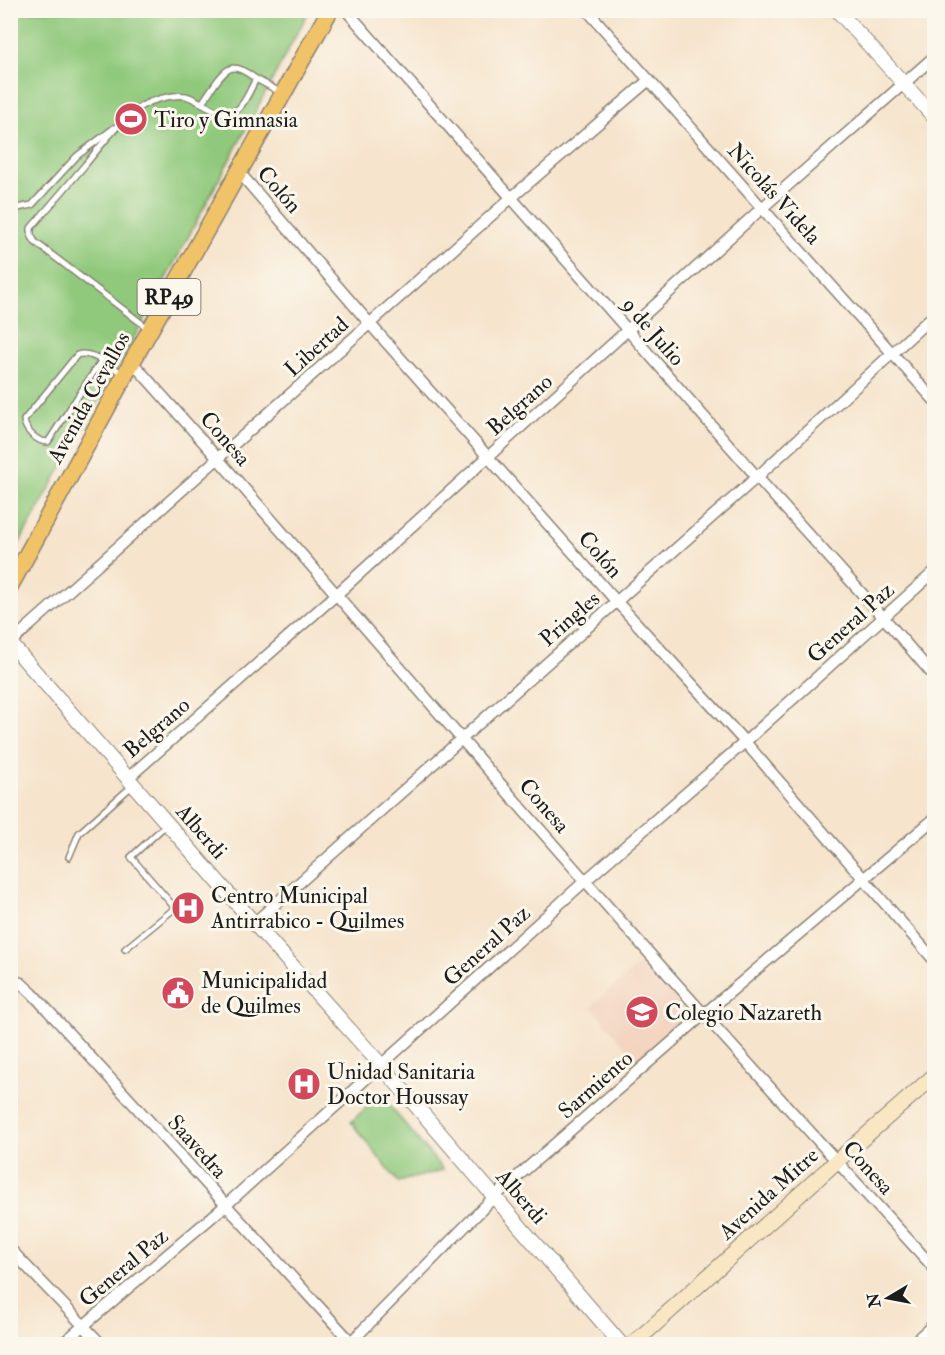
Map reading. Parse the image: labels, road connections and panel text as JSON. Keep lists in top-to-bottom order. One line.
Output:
{"streets":{"main road":["RP49","Avenida Cevallos","Avenida Mitre"],"street":["Colón","Nicolás Videla","9 de Julio","Libertad","Belgrano","Conesa","Pringles","General Paz","Alberdi","Sarmiento","Saavedra"]},"crossings":[["Colón","Libertad"],["Colón","Avenida Cevallos"],["Colón","Belgrano"],["Colón","Pringles"],["Colón","General Paz"],["Colón","Sarmiento"],["Nicolás Videla","Libertad"],["Nicolás Videla","Belgrano"],["Nicolás Videla","Pringles"],["9 de Julio","Libertad"],["9 de Julio","Belgrano"],["9 de Julio","Pringles"],["9 de Julio","General Paz"],["Libertad","Conesa"],["Libertad","Alberdi"],["Avenida Cevallos","Conesa"],["Belgrano","Conesa"],["Belgrano","Alberdi"],["Conesa","Pringles"],["Conesa","General Paz"],["Conesa","Sarmiento"],["Conesa","Avenida Mitre"],["Pringles","Alberdi"],["General Paz","Alberdi"],["General Paz","Saavedra"],["Alberdi","Sarmiento"],["Sarmiento","Saavedra"]],"places":{"sports":["Tiro y Gimnasia"],"hospital":["Centro Municipal Antirrabico - Quilmes","Unidad Sanitaria Doctor Houssay"],"public building":["Municipalidad de Quilmes"],"school or university":["Colegio Nazareth"]},"north":"left"}
